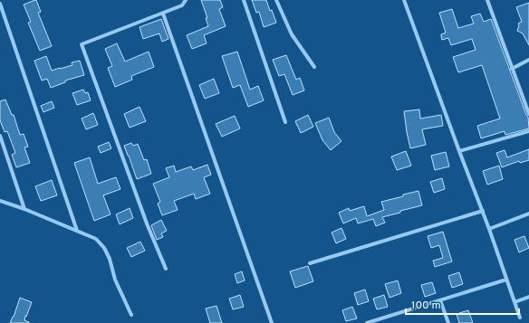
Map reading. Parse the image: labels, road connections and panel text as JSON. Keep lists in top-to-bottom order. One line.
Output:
{"scale_bar":"100 m"}
